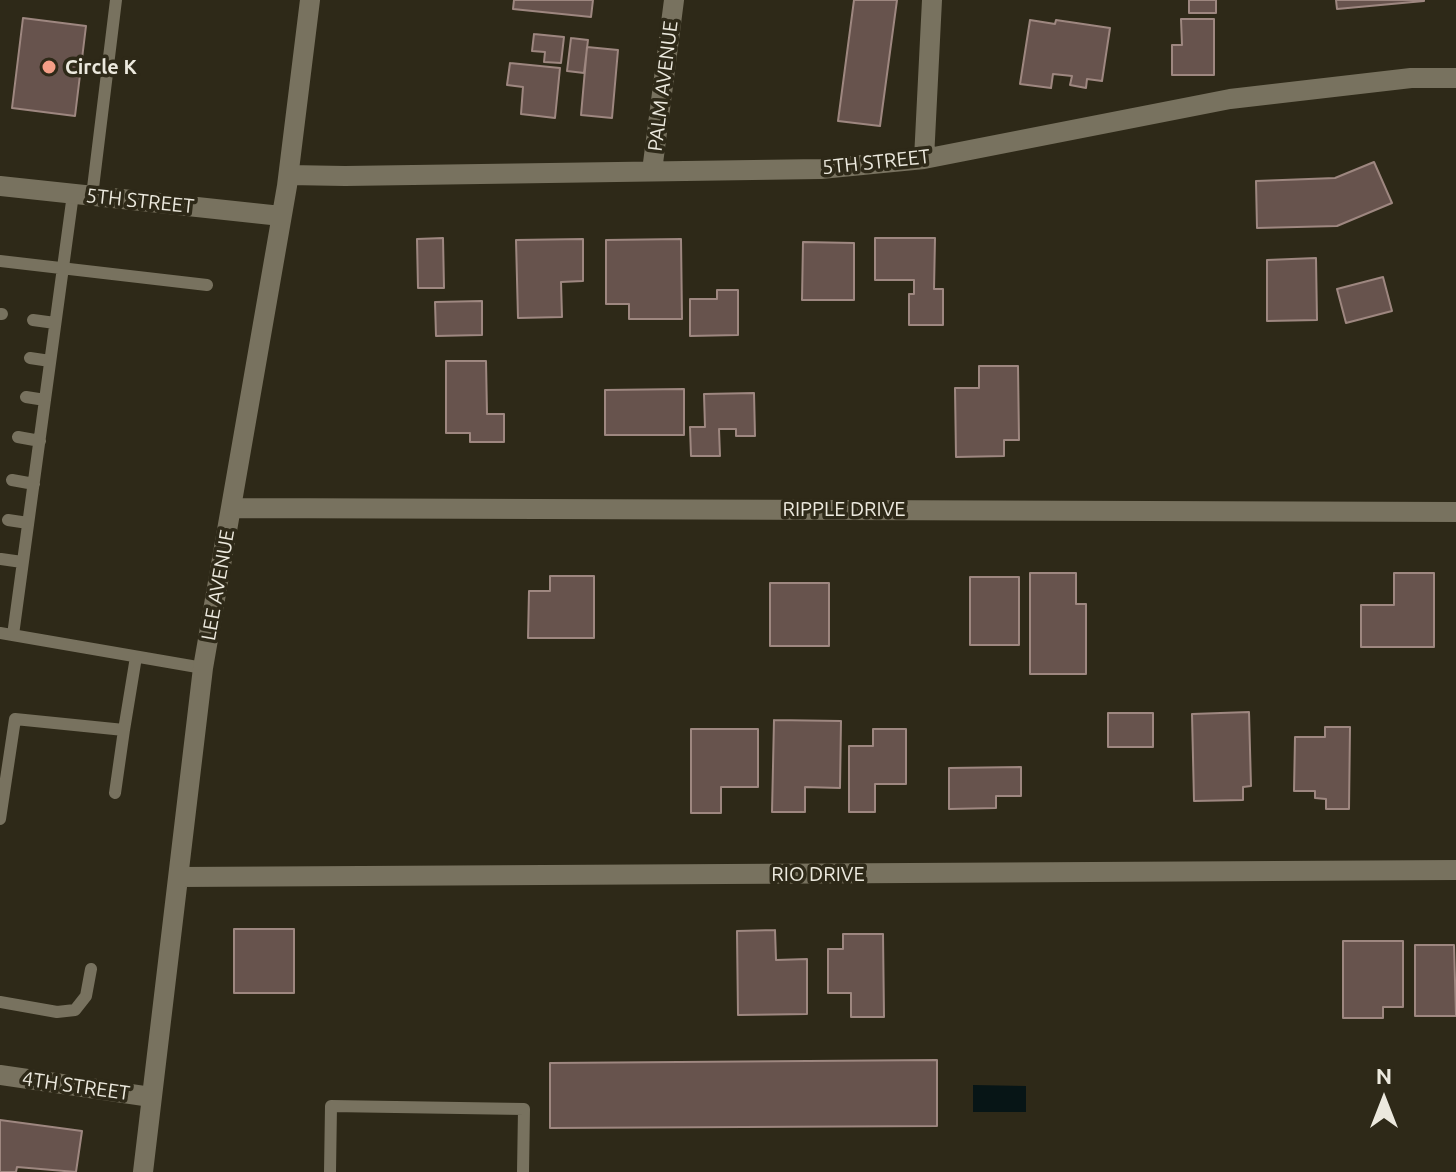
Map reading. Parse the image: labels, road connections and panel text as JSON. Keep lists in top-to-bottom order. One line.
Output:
{"streets":{"street":["PALM AVENUE","5TH STREET","RIPPLE DRIVE","LEE AVENUE","RIO DRIVE","4TH STREET"]},"crossings":[["PALM AVENUE","5TH STREET"],["5TH STREET","LEE AVENUE"],["RIPPLE DRIVE","LEE AVENUE"],["LEE AVENUE","RIO DRIVE"],["LEE AVENUE","4TH STREET"]],"places":["Circle K"],"north":"top"}
